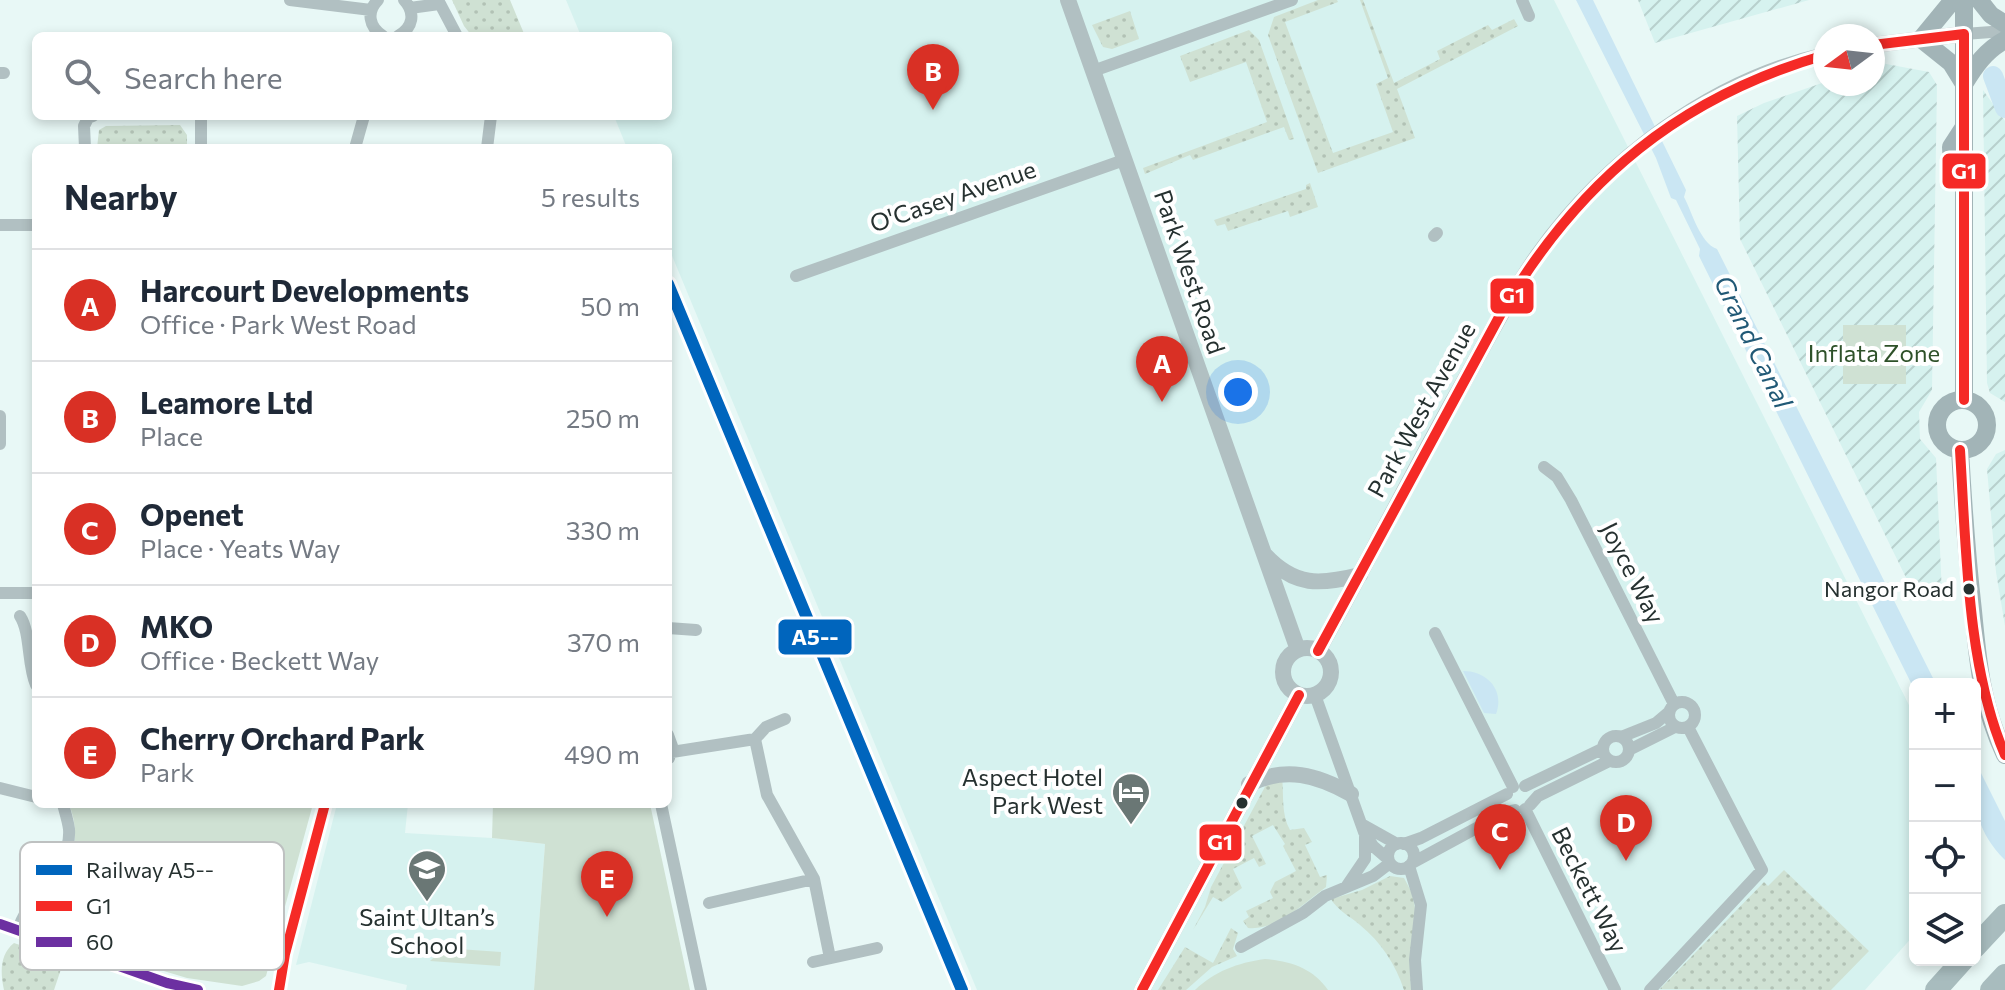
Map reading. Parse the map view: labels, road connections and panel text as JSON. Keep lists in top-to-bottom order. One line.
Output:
{"streets":{"street":["O'Casey Avenue","Park West Road","Park West Avenue","Joyce Way","Beckett Way"]},"crossings":[["O'Casey Avenue","Park West Road"],["Park West Road","Park West Avenue"]],"water":["Grand Canal"],"parks":["Inflata Zone"],"places":{"other":["Nangor Road"],"hotel":["Aspect Hotel Park West"],"school or university":["Saint Ultan’s School"]},"lines":["transit line G1","rail line A5--","transit line 60"],"legend":["Railway A5--","G1","60"],"north":"left","page":{"search":"Search here","pins":["B","A","D","C","E"],"heading":["Nearby","5 results"],"list":[{"mark":"A","name":"Harcourt Developments","note":"Office · Park West Road","value":"50 m"},{"mark":"B","name":"Leamore Ltd","note":"Place","value":"250 m"},{"mark":"C","name":"Openet","note":"Place · Yeats Way","value":"330 m"},{"mark":"D","name":"MKO","note":"Office · Beckett Way","value":"370 m"},{"mark":"E","name":"Cherry Orchard Park","note":"Park","value":"490 m"}],"map_buttons":["+","−"]}}
